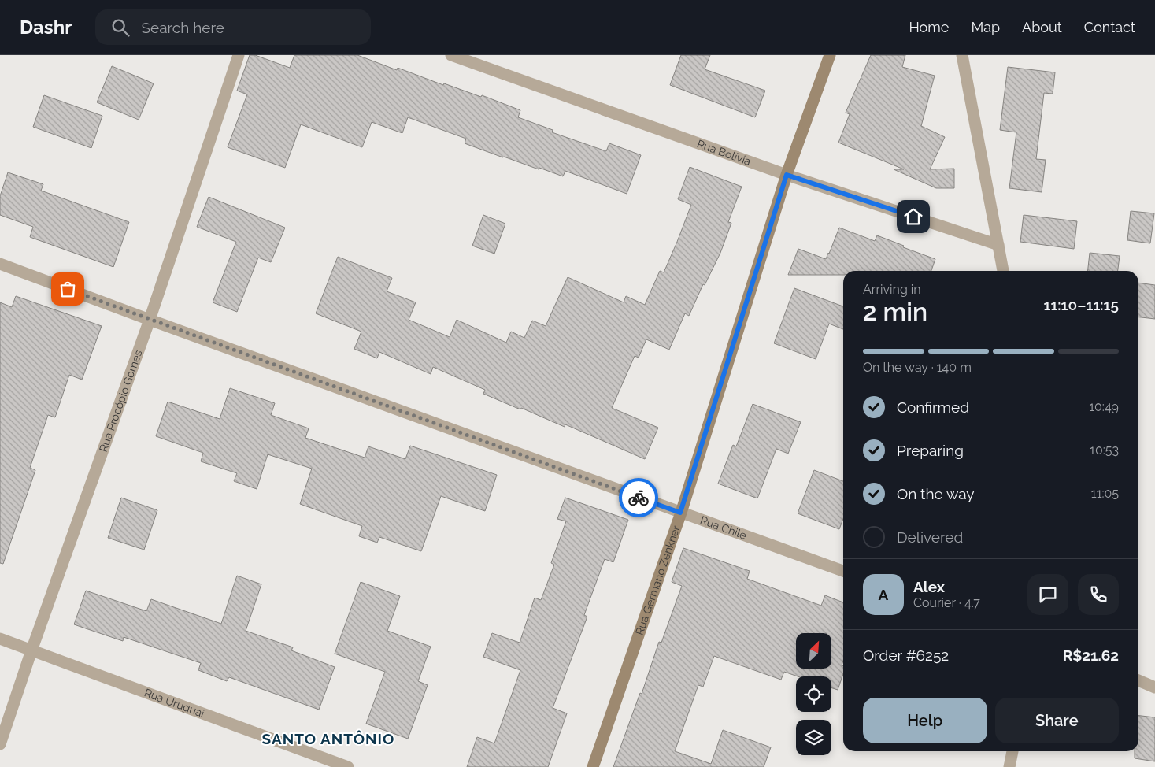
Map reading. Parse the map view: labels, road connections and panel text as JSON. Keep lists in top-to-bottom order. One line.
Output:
{"streets":{"street":["Rua Bolívia","Rua Procópio Gomes","Rua Chile","Rua Germano Zenkner","Rua Uruguai"]},"crossings":[["Rua Bolívia","Rua Germano Zenkner"],["Rua Procópio Gomes","Rua Chile"],["Rua Procópio Gomes","Rua Uruguai"],["Rua Chile","Rua Germano Zenkner"]],"districts":["SANTO ANTÔNIO"],"north":"top right","page":{"header":"Dashr","search":"Search here","nav":["Home","Map","About","Contact"],"heading":["2 min","Arriving in","11:10–11:15"],"panel":["Alex","Courier · 4.7","Order #6252","R$21.62"],"bar":"On the way · 140 m","list":[["Confirmed","10:49"],["Preparing","10:53"],["On the way","11:05"],"Delivered"],"round":"A","buttons":["Help","Share"]}}
